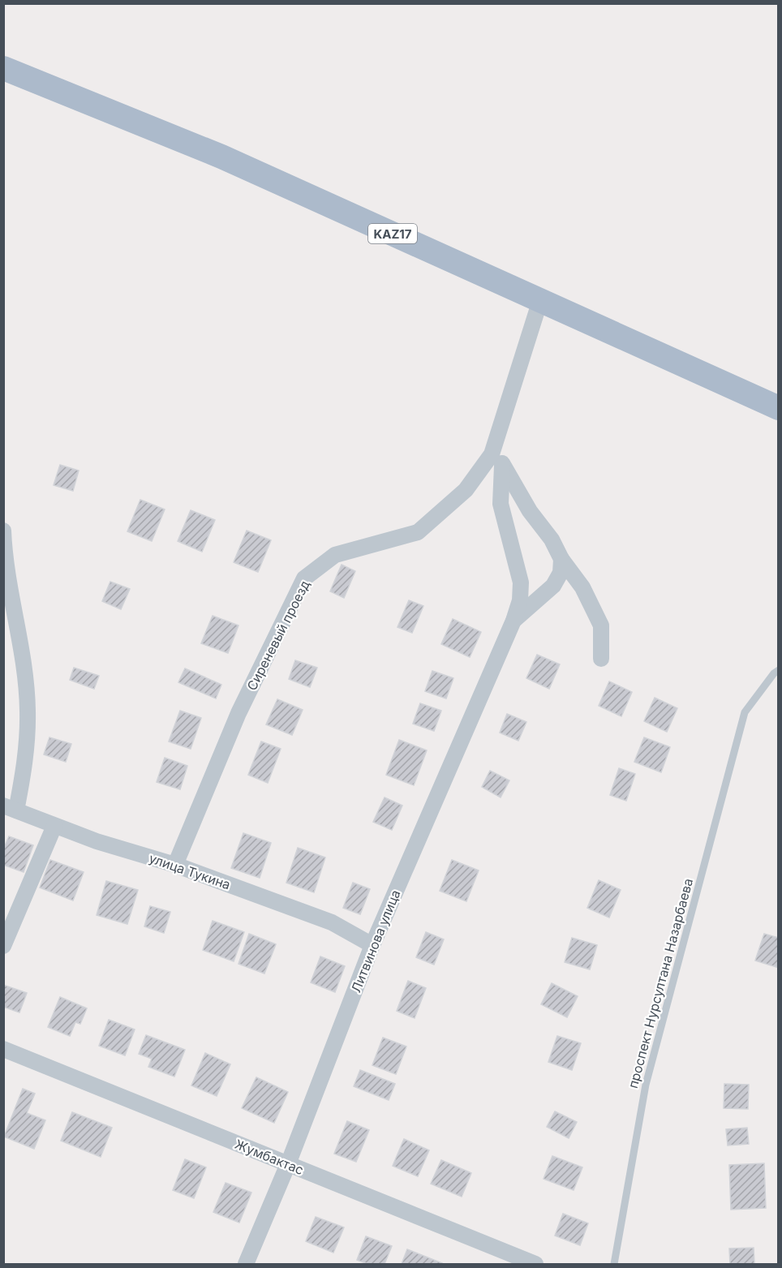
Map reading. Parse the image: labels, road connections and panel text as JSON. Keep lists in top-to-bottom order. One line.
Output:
{"streets":{"main road":["KAZ17"],"street":["Сиреневый проезд","улица Тукина","Литвинова улица","Жумбактас"],"lane":["проспект Нурсултана Назарбаева"]},"crossings":[["KAZ17","Сиреневый проезд"],["Сиреневый проезд","улица Тукина"],["Сиреневый проезд","Литвинова улица"],["улица Тукина","Литвинова улица"],["Литвинова улица","Жумбактас"]]}
